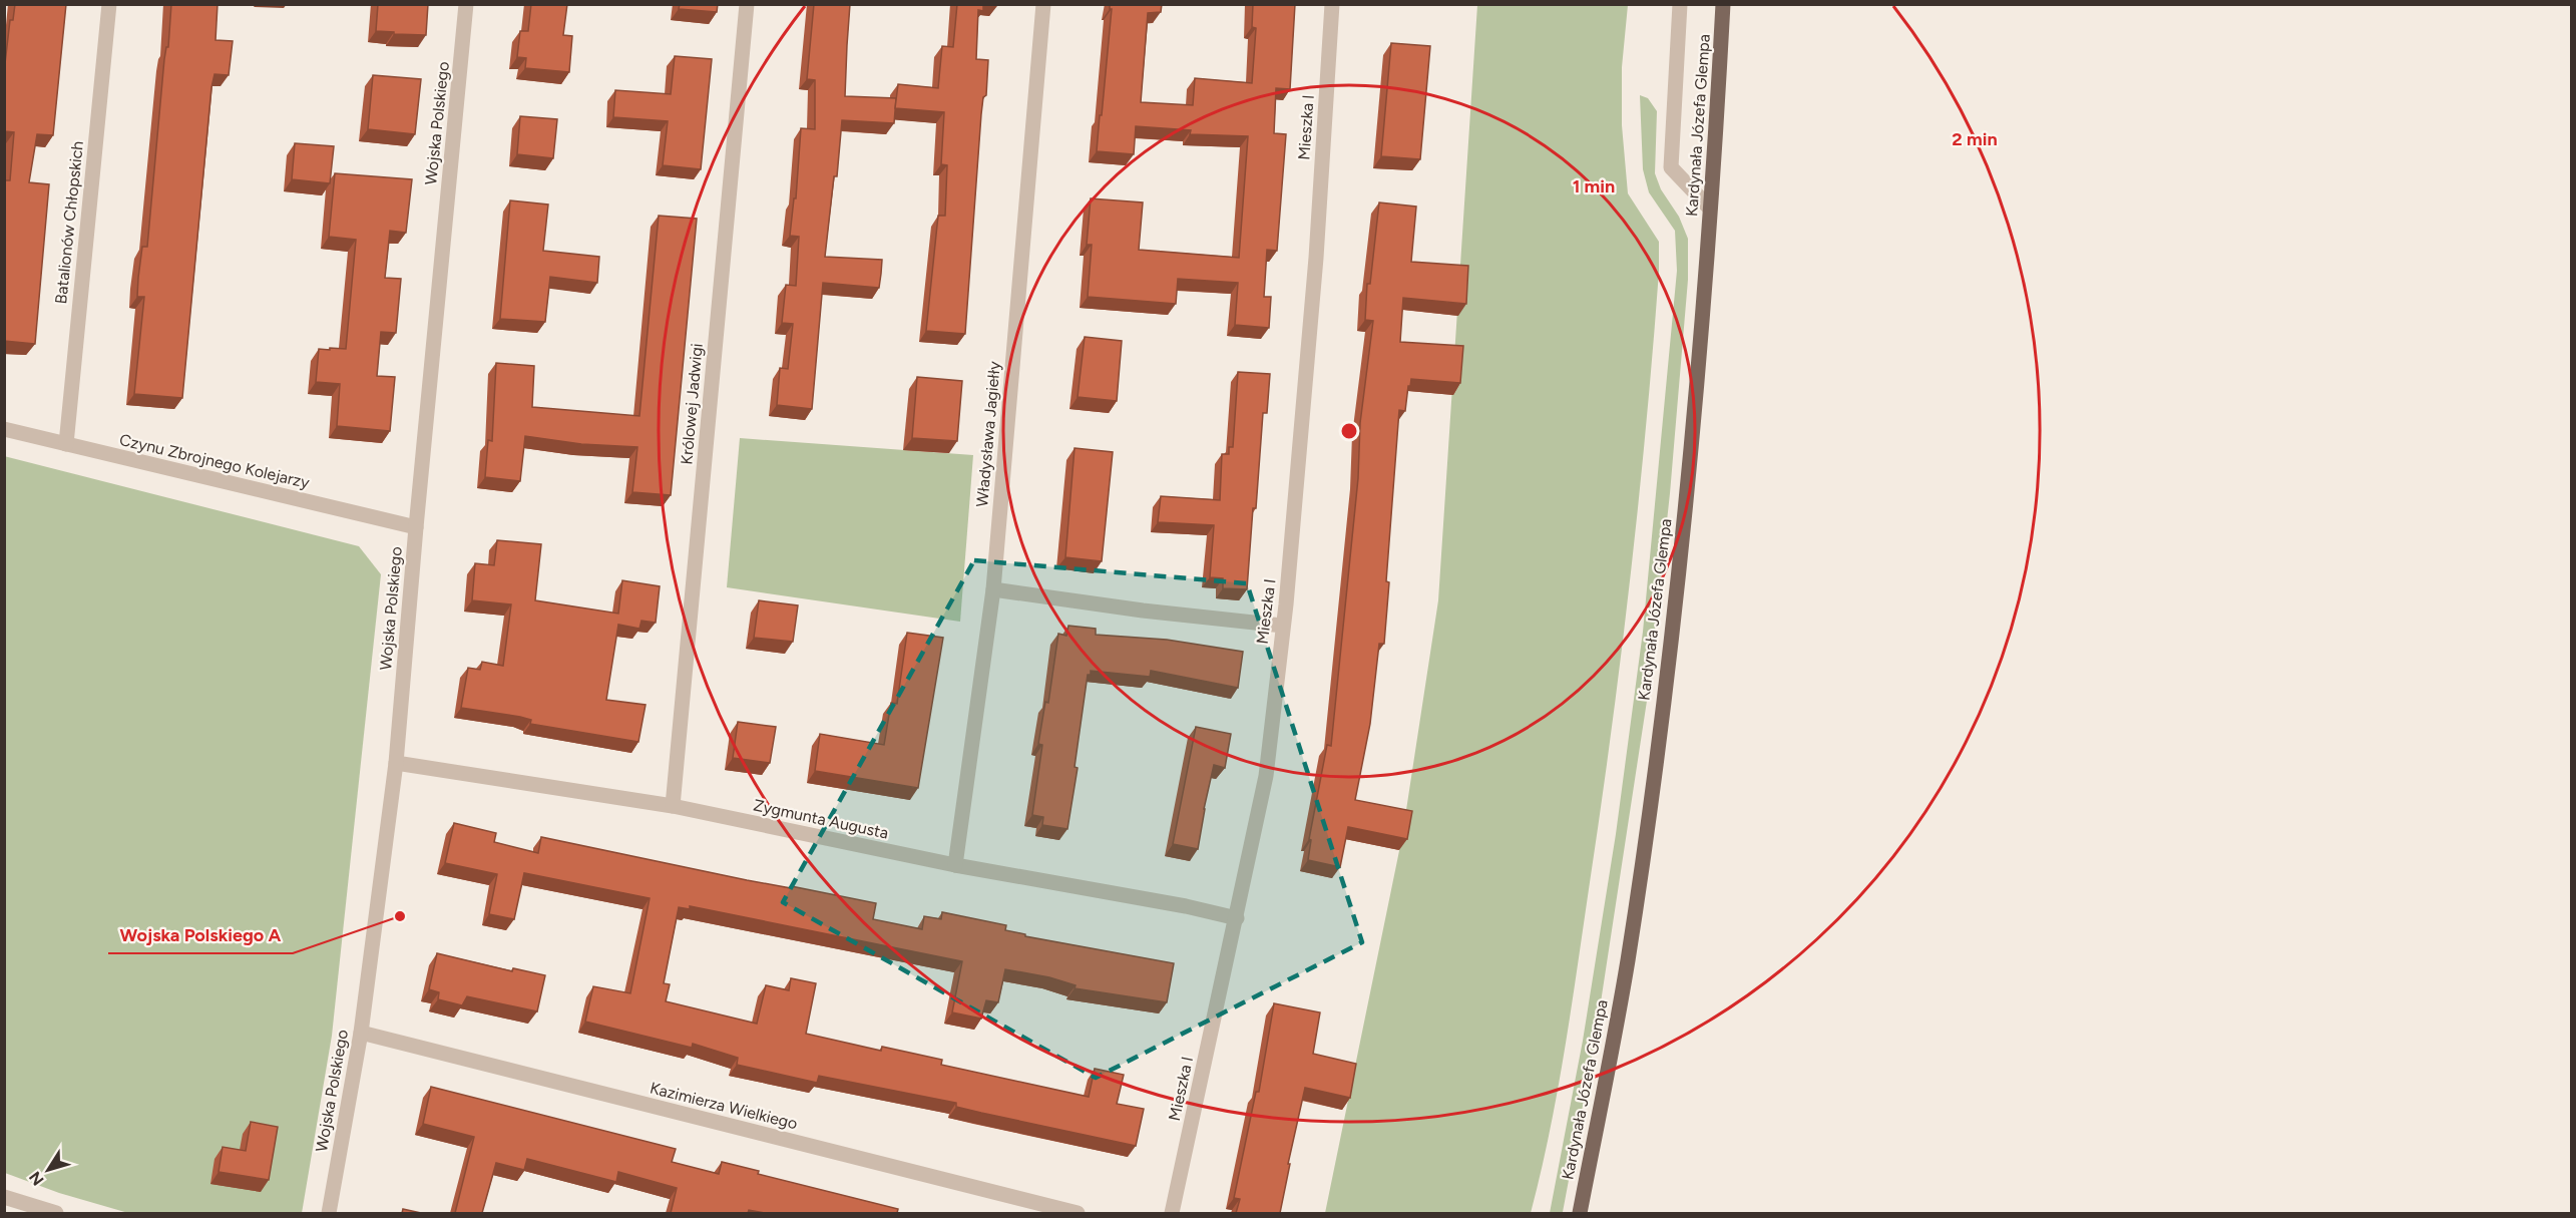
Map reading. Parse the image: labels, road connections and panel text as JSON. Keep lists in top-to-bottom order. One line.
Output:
{"streets":{"main road":["Kardynała Józefa Glempa"],"street":["Wojska Polskiego","Mieszka I","Batalionów Chłopskich","Królowej Jadwigi","Władysława Jagiełły","Czynu Zbrojnego Kolejarzy","Zygmunta Augusta","Kazimierza Wielkiego"]},"crossings":[["Wojska Polskiego","Czynu Zbrojnego Kolejarzy"],["Wojska Polskiego","Zygmunta Augusta"],["Wojska Polskiego","Kazimierza Wielkiego"],["Mieszka I","Zygmunta Augusta"],["Batalionów Chłopskich","Czynu Zbrojnego Kolejarzy"],["Królowej Jadwigi","Zygmunta Augusta"],["Władysława Jagiełły","Zygmunta Augusta"]],"places":["Wojska Polskiego A"],"north":"bottom left","rings":["2 min","1 min"]}
